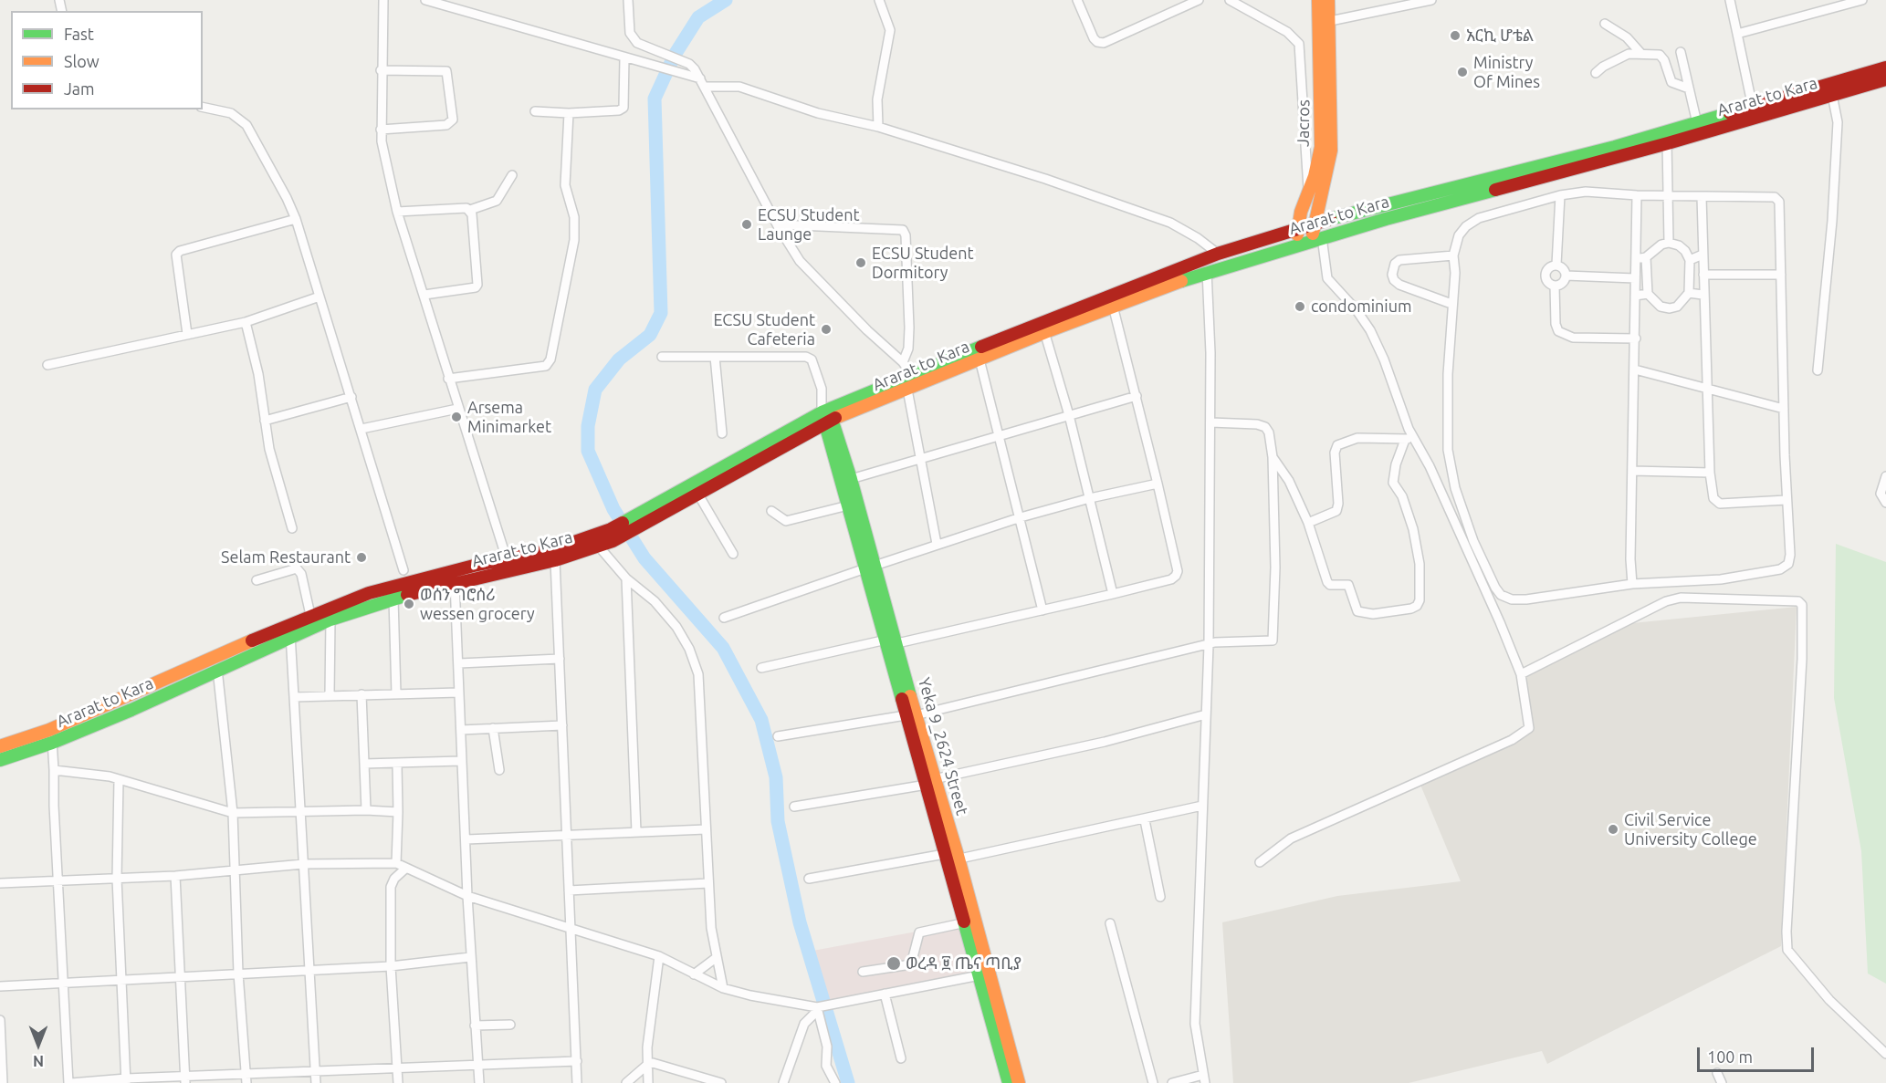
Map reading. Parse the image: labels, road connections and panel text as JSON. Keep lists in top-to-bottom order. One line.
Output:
{"streets":{"main road":["Ararat to Kara","Jacros","Yeka 9_2624 Street"]},"crossings":[["Ararat to Kara","Jacros"],["Ararat to Kara","Yeka 9_2624 Street"]],"places":["አርኪ ሆቴል","Ministry Of Mines","ECSU Student Launge","ECSU Student Dormitory","condominium","ECSU Student Cafeteria","Arsema Minimarket","Selam Restaurant","ወሰን ግሮሰሪ wessen grocery","Civil Service University College","ወረዳ ፱ ጤና ጣቢያ"],"legend":["Fast","Slow","Jam"],"scale_bar":"100 m","north":"bottom"}
